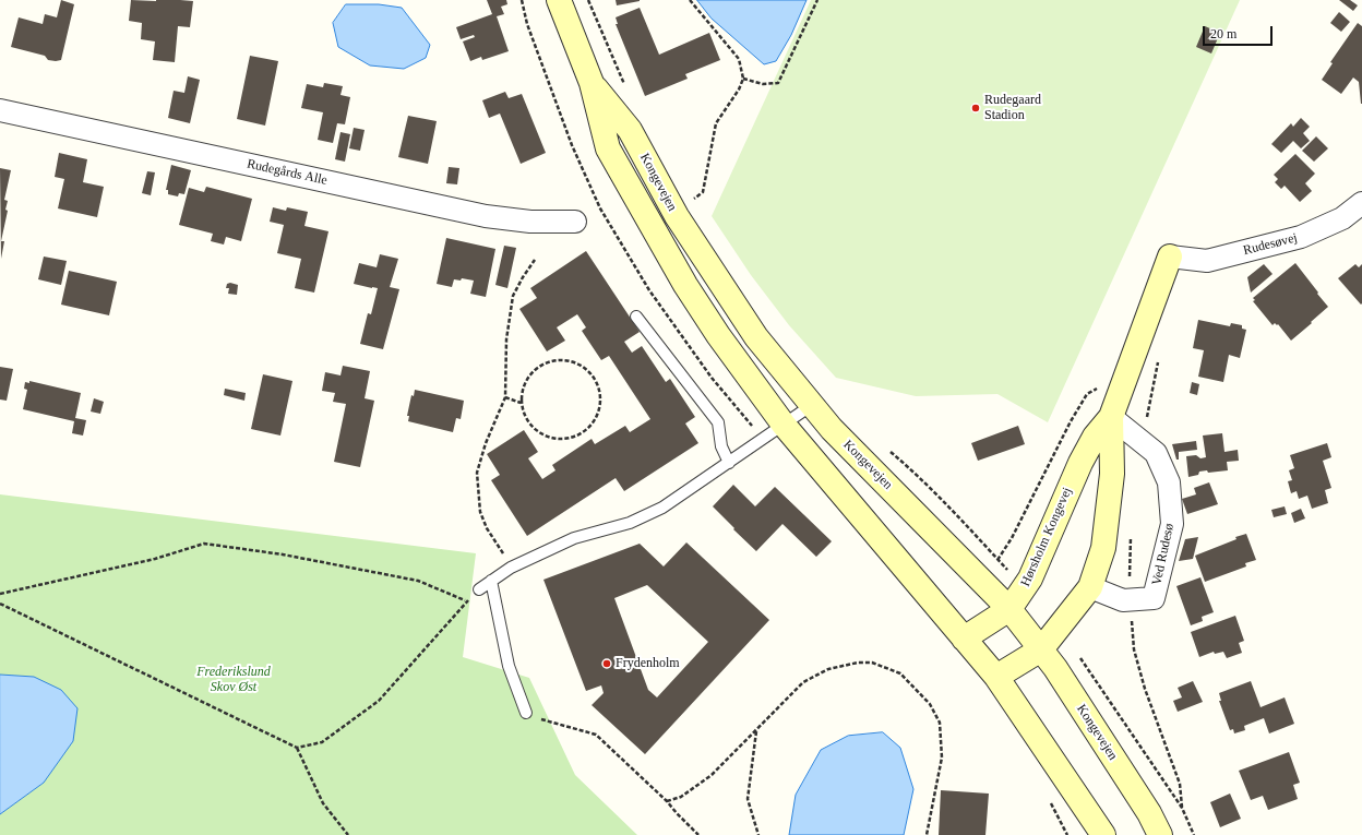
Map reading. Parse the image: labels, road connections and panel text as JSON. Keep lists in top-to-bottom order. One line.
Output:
{"streets":{"main road":["Kongevejen","Hørsholm Kongevej"],"street":["Rudegårds Alle","Rudesøvej","Ved Rudesø"]},"crossings":[["Kongevejen","Hørsholm Kongevej"],["Rudesøvej","Hørsholm Kongevej"],["Hørsholm Kongevej","Ved Rudesø"]],"parks":["Frederikslund Skov Øst"],"places":["Rudegaard Stadion","Frydenholm"],"scale_bar":"20 m"}
